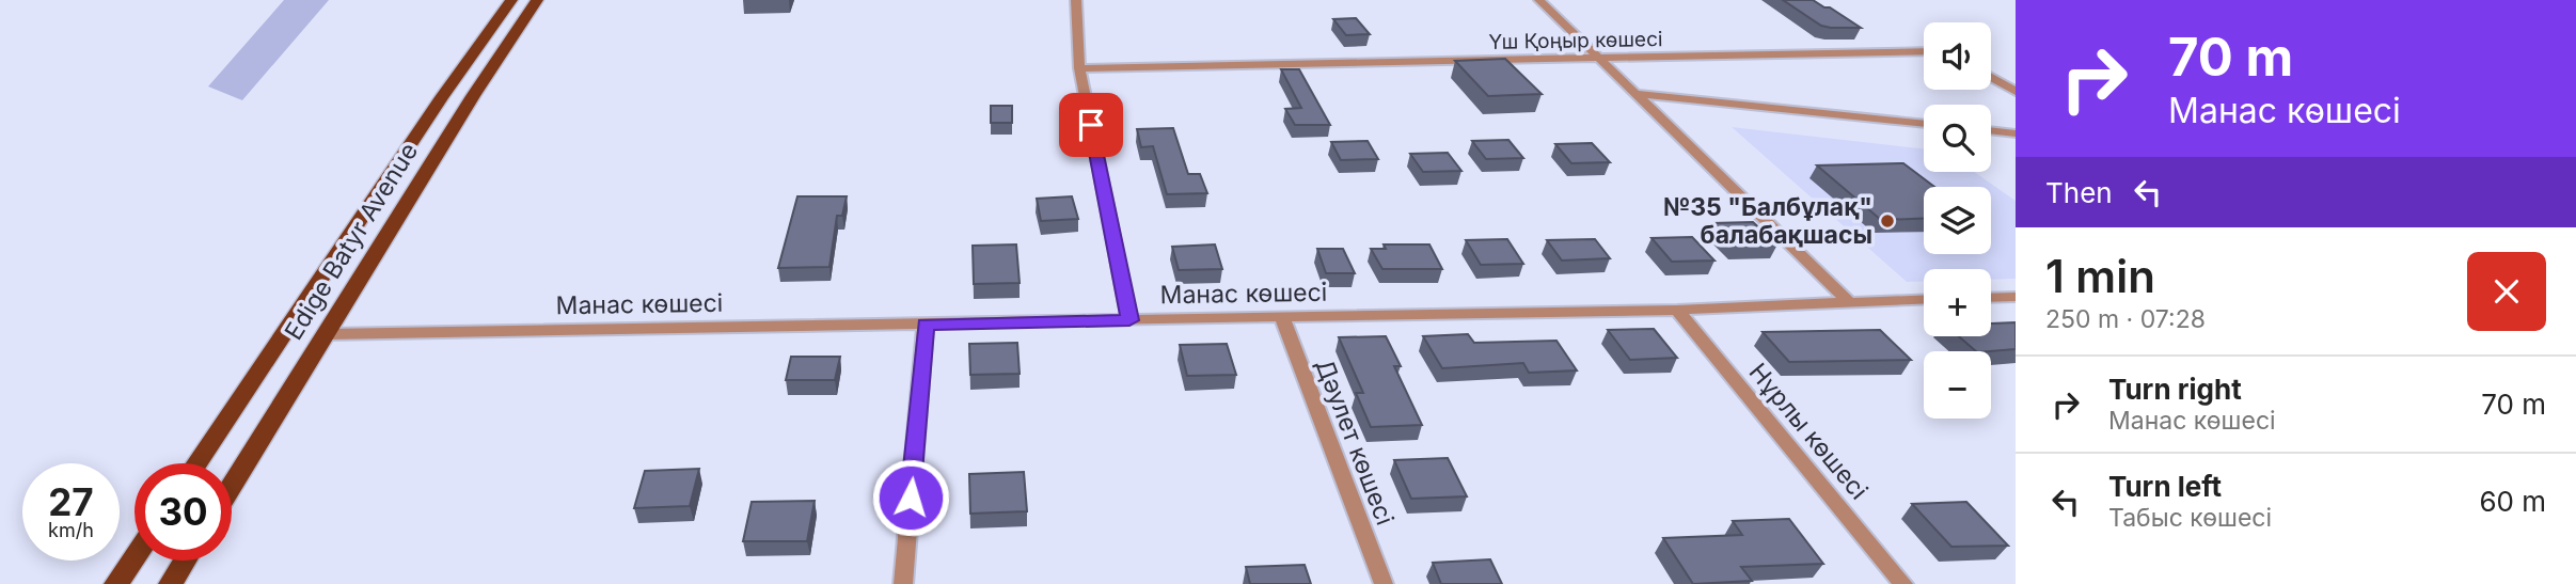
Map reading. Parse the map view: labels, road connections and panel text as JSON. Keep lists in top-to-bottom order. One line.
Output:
{"streets":{"main road":["Edige Batyr Avenue"],"street":["Үш Қоңыр көшесі","Манас көшесі","Нұрлы көшесі","Дәулет көшесі"]},"crossings":[["Edige Batyr Avenue","Манас көшесі"],["Манас көшесі","Нұрлы көшесі"],["Манас көшесі","Дәулет көшесі"]],"places":["№35 \"Балбұлақ\" балабақшасы"],"page":{"turn":["70 m","Манас көшесі"],"map_buttons":["+","−"],"then":"Then","heading":["1 min","250 m · 07:28"],"list":[{"name":"Turn right","note":"Манас көшесі","value":"70 m"},{"name":"Turn left","note":"Табыс көшесі","value":"60 m"}],"speed":"27 km/h","limit":"30"}}
